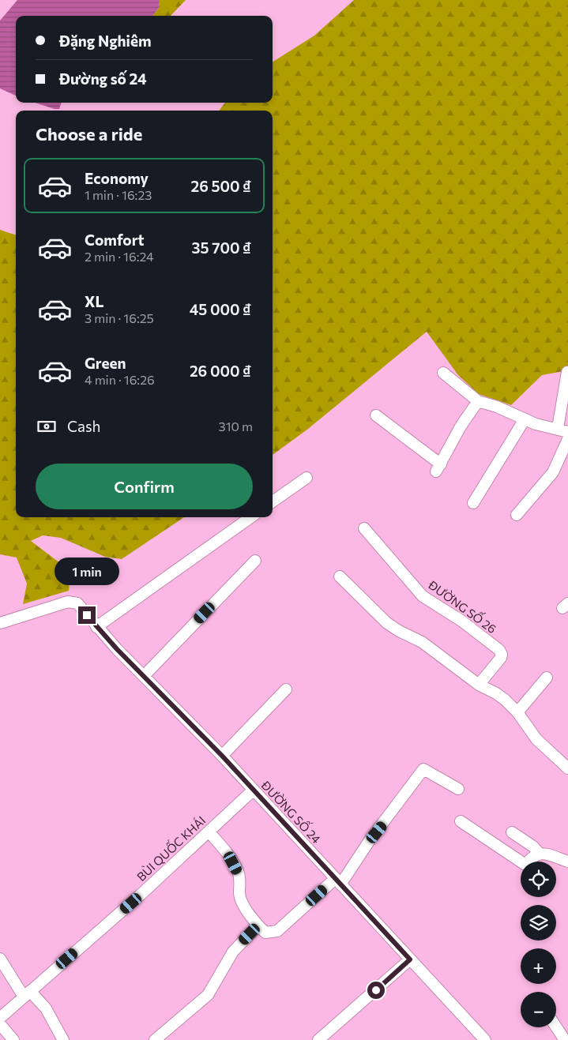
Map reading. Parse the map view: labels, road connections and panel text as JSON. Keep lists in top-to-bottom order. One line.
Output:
{"streets":{"street":["ĐƯỜNG SỐ 26","ĐƯỜNG SỐ 24","BÙI QUỐC KHÁI"]},"crossings":[["ĐƯỜNG SỐ 24","BÙI QUỐC KHÁI"]],"page":{"banner":["Đặng Nghiêm","Đường số 24"],"heading":"Choose a ride","list":[{"name":"Economy","note":"1 min · 16:23","value":"26 500 ₫"},{"name":"Comfort","note":"2 min · 16:24","value":"35 700 ₫"},{"name":"XL","note":"3 min · 16:25","value":"45 000 ₫"},{"name":"Green","note":"4 min · 16:26","value":"26 000 ₫"}],"pay":["Cash","310 m"],"buttons":"Confirm","bubble":"1 min","map_buttons":["+","−"]}}
